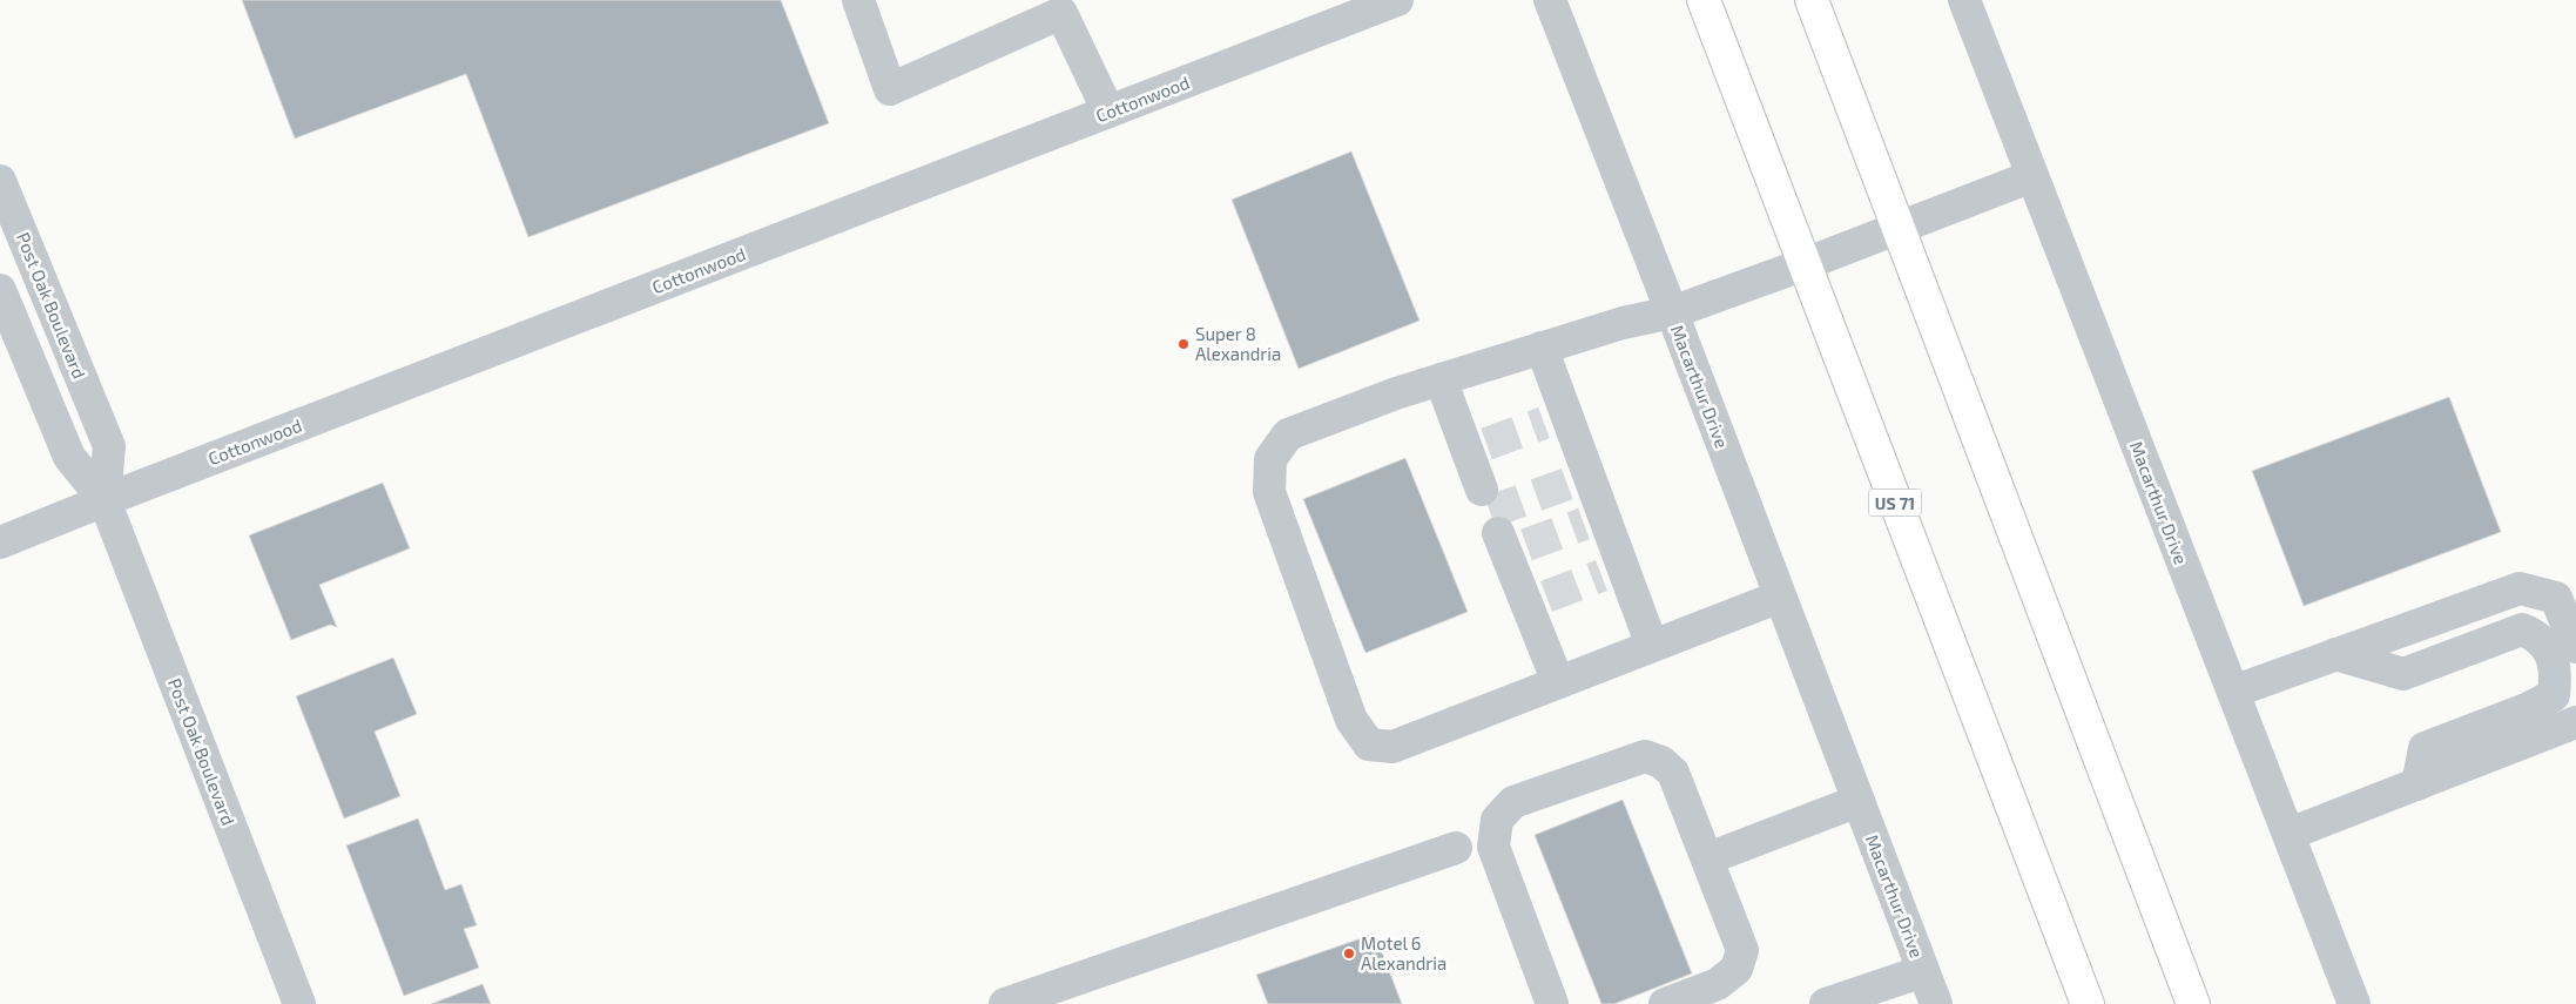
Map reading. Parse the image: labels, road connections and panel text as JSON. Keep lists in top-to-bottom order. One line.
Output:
{"streets":{"highway":["US 71"],"street":["Cottonwood","Post Oak Boulevard","Macarthur Drive"]},"crossings":[["Cottonwood","Post Oak Boulevard"]],"places":["Super 8 Alexandria","Motel 6 Alexandria"]}
